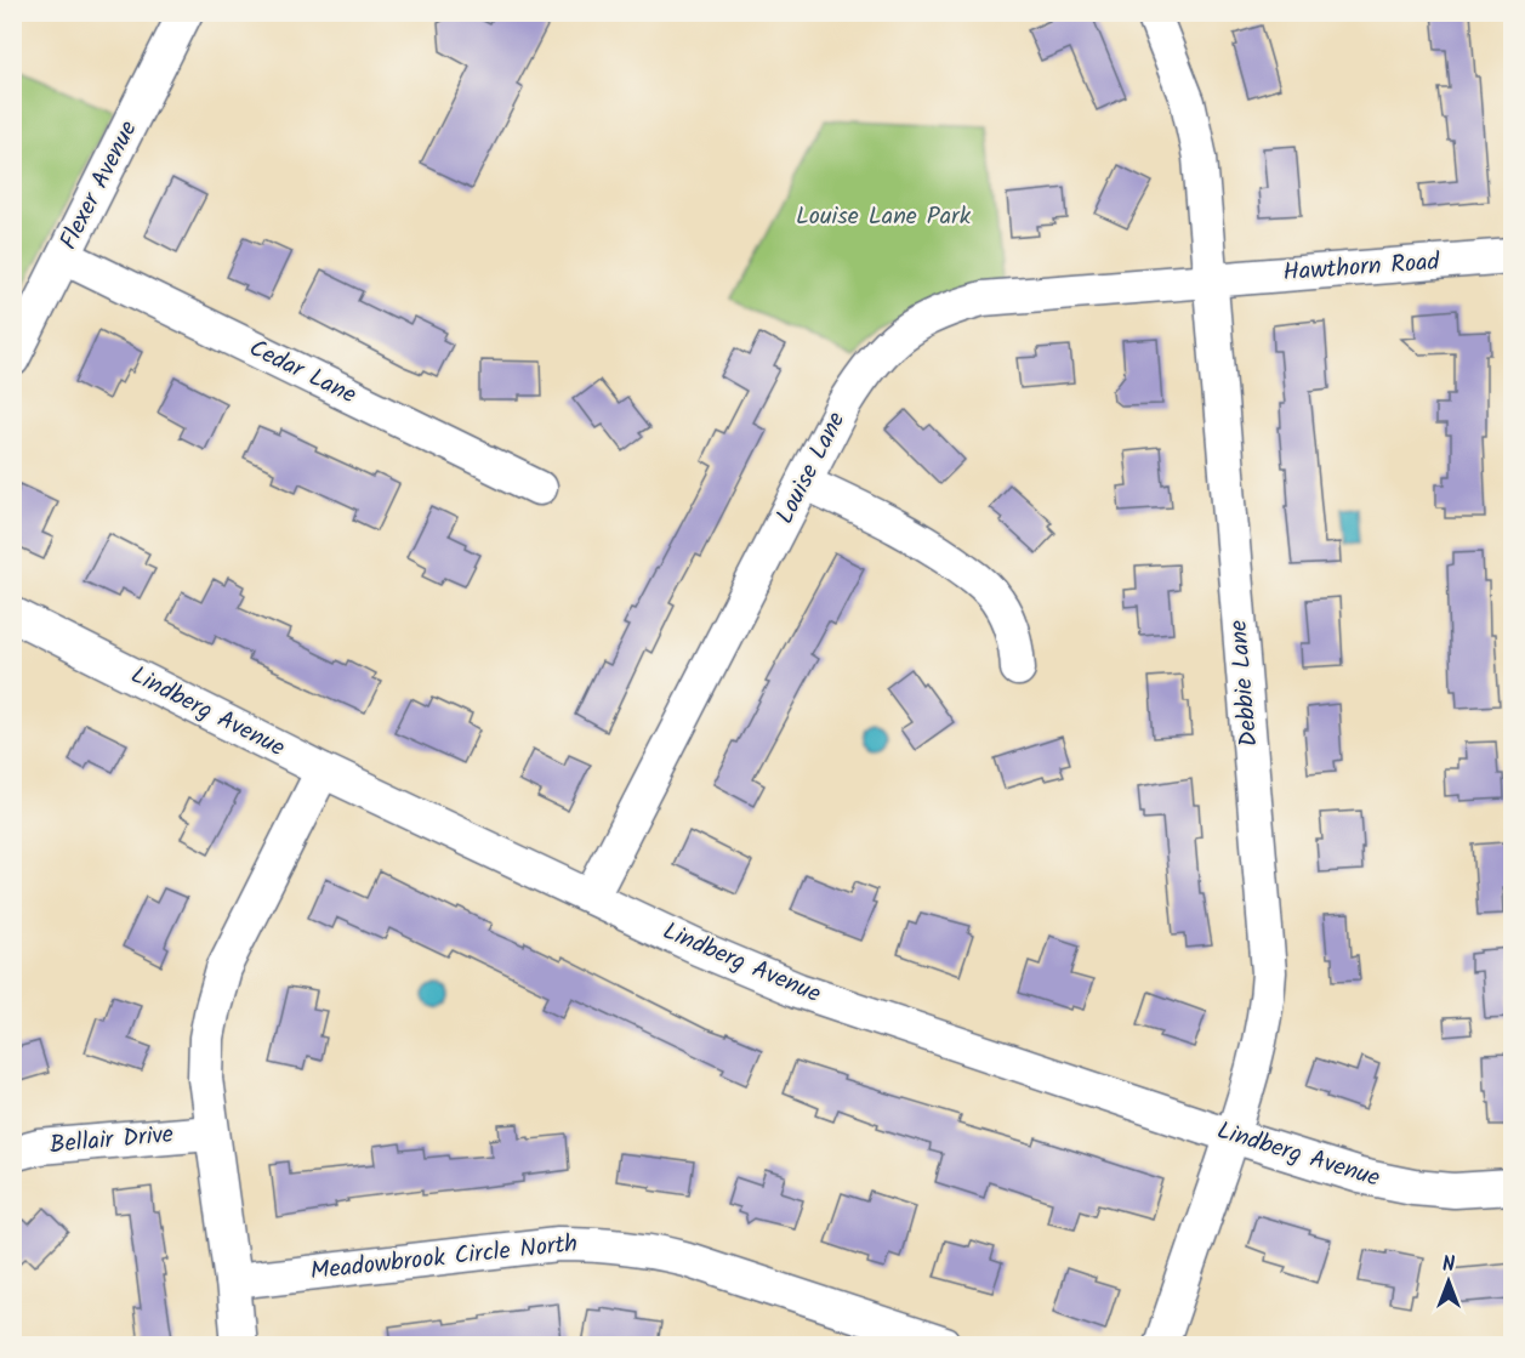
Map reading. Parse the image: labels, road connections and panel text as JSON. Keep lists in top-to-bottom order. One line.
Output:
{"streets":{"street":["Flexer Avenue","Hawthorn Road","Cedar Lane","Louise Lane","Debbie Lane","Lindberg Avenue","Bellair Drive","Meadowbrook Circle North"]},"crossings":[["Flexer Avenue","Cedar Lane"],["Hawthorn Road","Louise Lane"],["Hawthorn Road","Debbie Lane"],["Louise Lane","Debbie Lane"],["Louise Lane","Lindberg Avenue"],["Debbie Lane","Lindberg Avenue"]],"parks":["Louise Lane Park"],"north":"top"}
